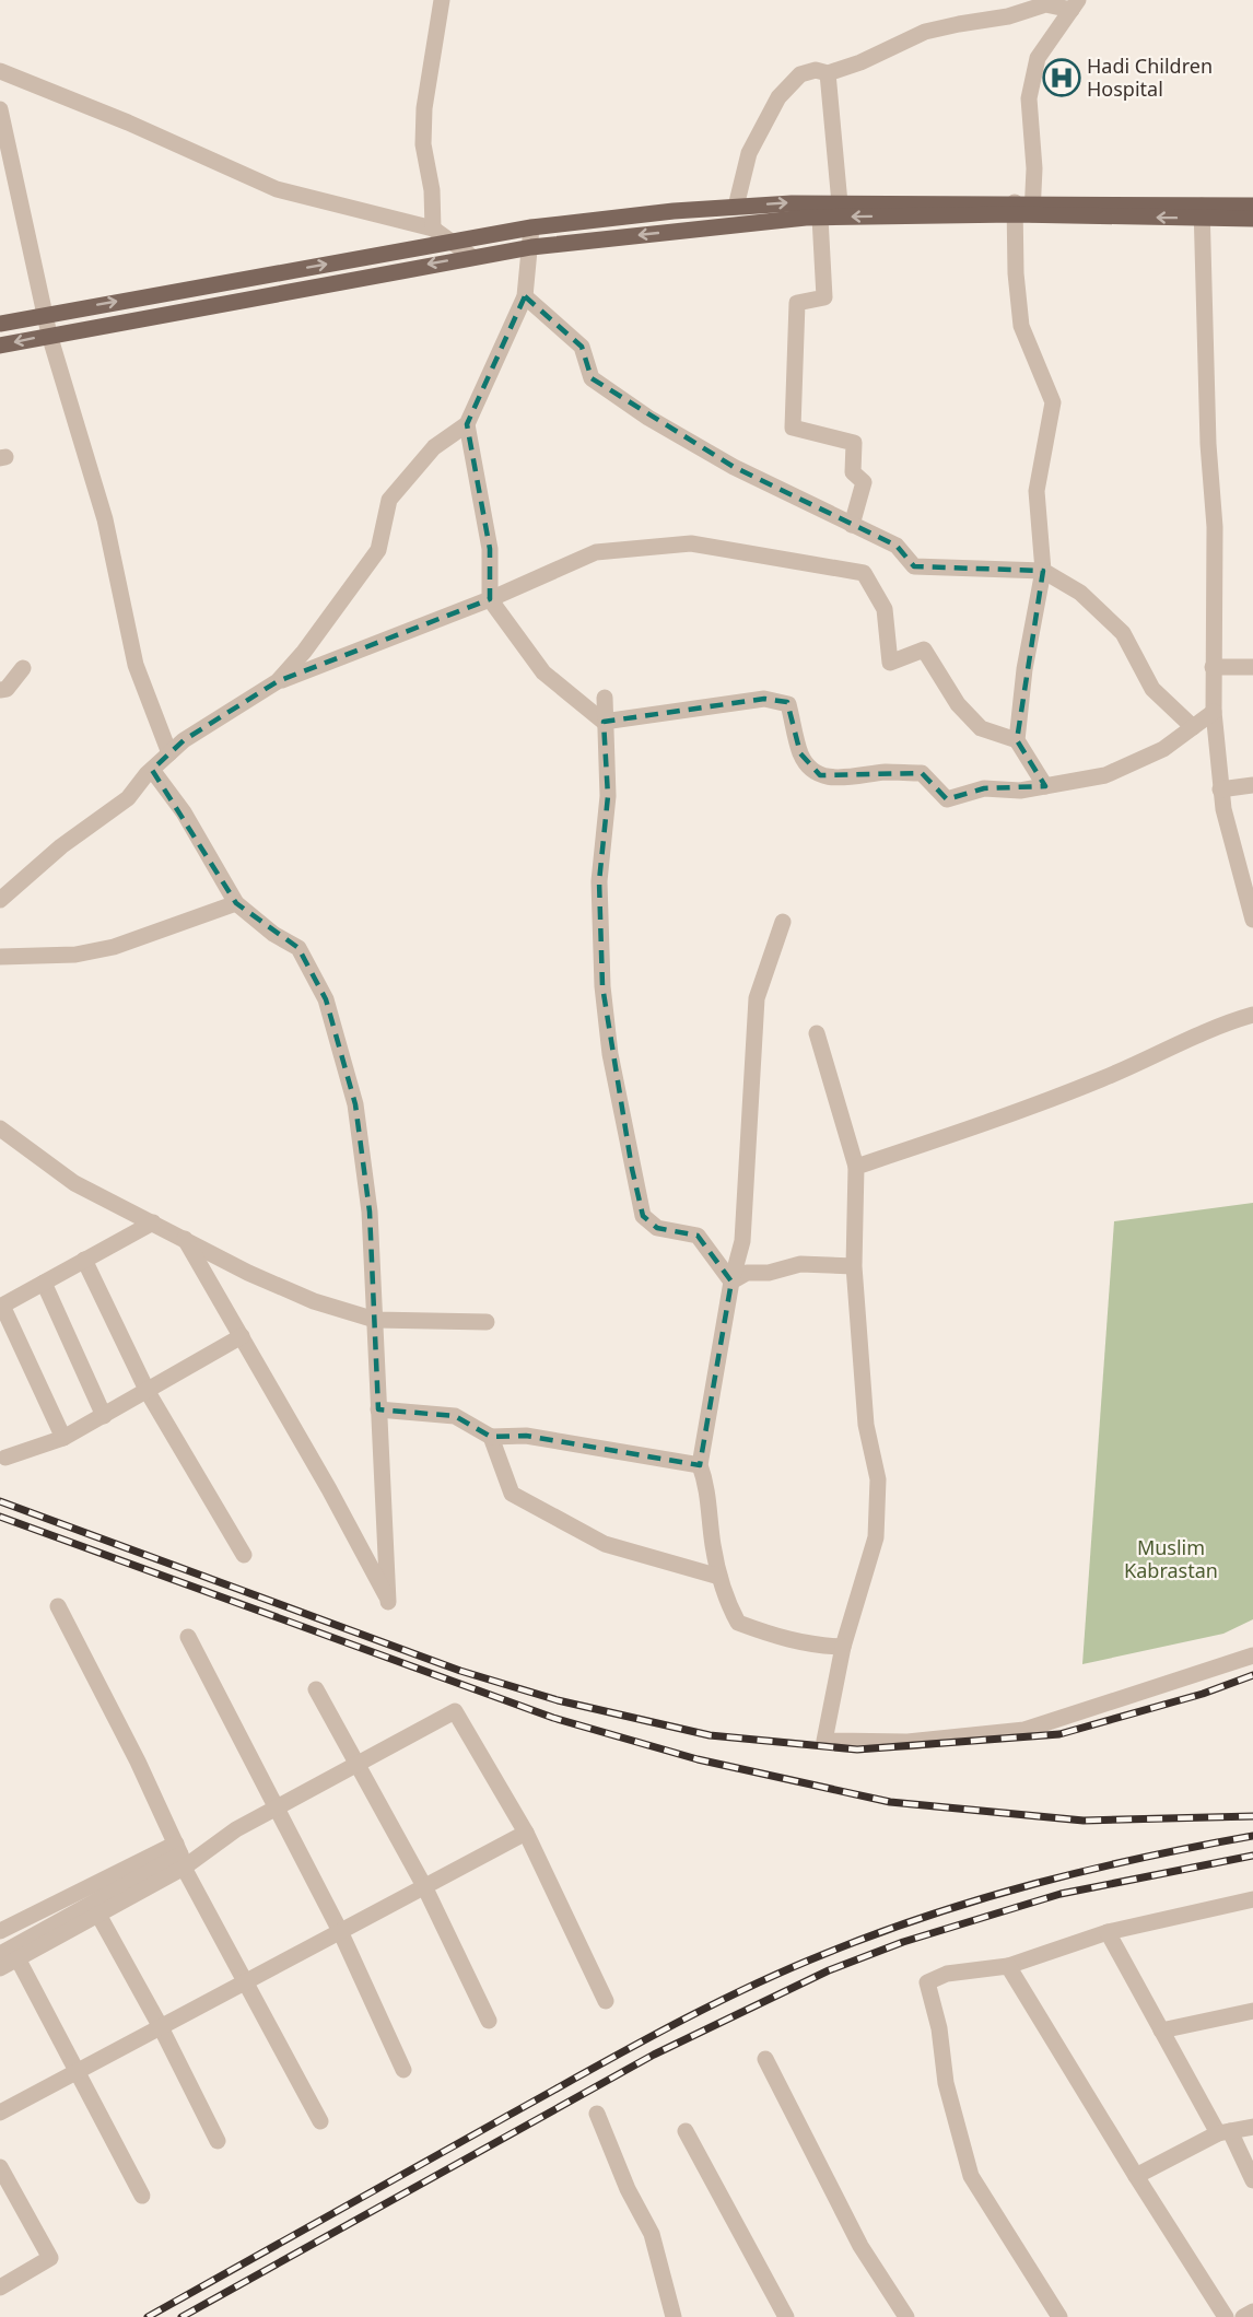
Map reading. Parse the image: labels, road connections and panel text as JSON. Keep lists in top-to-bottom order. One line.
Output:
{"parks":["Muslim Kabrastan"],"places":{"hospital":["Hadi Children Hospital"]}}
